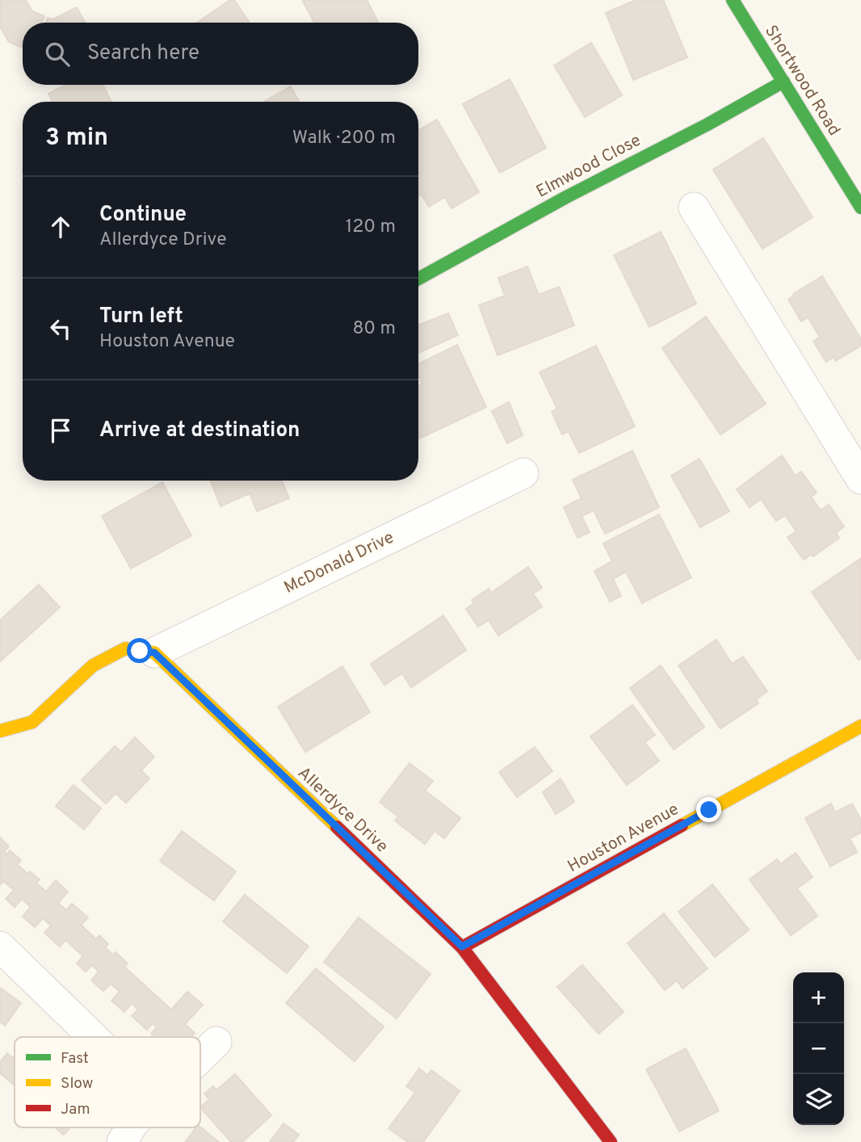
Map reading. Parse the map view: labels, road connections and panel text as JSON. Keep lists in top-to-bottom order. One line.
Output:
{"streets":{"street":["Shortwood Road","Elmwood Close","McDonald Drive","Allerdyce Drive","Houston Avenue"]},"crossings":[["Shortwood Road","Elmwood Close"],["McDonald Drive","Allerdyce Drive"],["Allerdyce Drive","Houston Avenue"]],"legend":["Fast","Slow","Jam"],"page":{"search":"Search here","heading":["3 min","Walk · 200 m"],"list":[["Continue","Allerdyce Drive","120 m"],["Turn left","Houston Avenue","80 m"],"Arrive at destination"],"map_buttons":["+","−"]}}
